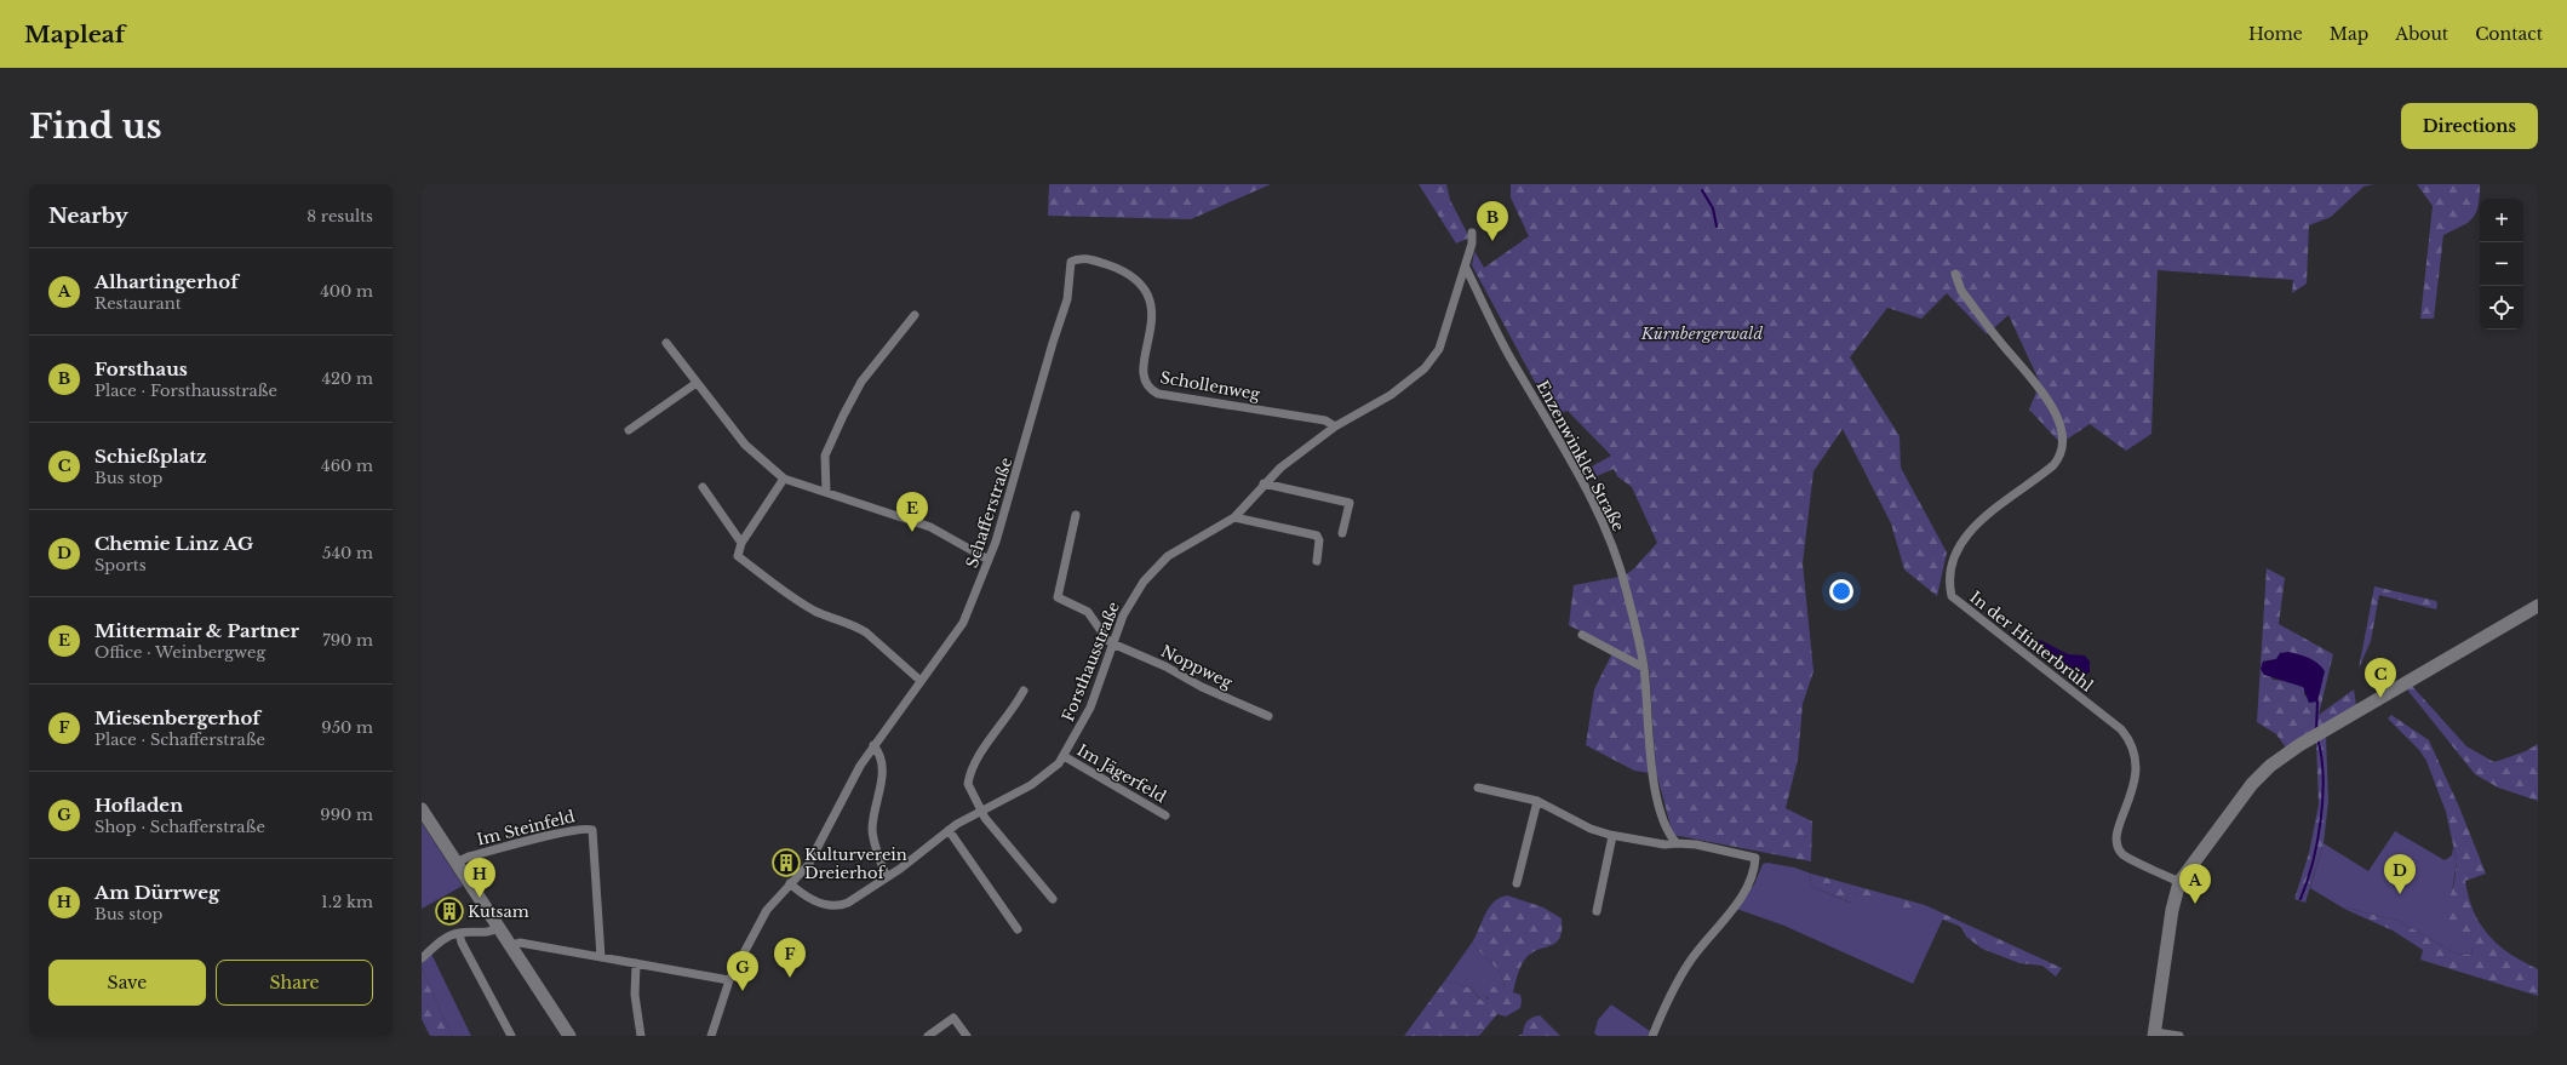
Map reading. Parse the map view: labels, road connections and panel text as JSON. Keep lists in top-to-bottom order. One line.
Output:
{"streets":{"street":["Schollenweg","Enzenwinkler Straße","Schafferstraße","In der Hinterbrühl","Forsthausstraße","Noppweg","Im Jägerfeld","Im Steinfeld"]},"crossings":[["Schollenweg","Schafferstraße"],["Schollenweg","Forsthausstraße"],["Enzenwinkler Straße","Forsthausstraße"],["Schafferstraße","Forsthausstraße"],["Forsthausstraße","Noppweg"],["Forsthausstraße","Im Jägerfeld"]],"parks":["Kürnbergerwald"],"places":{"building":["Kulturverein Dreierhof","Kutsam"]},"page":{"header":"Mapleaf","nav":["Home","Map","About","Contact"],"buttons":["Directions",["Save","Share"]],"title":"Find us","heading":["Nearby","8 results"],"map_buttons":["+","−"],"pins":["B","E","C","D","H","A","F","G"],"list":[{"mark":"A","name":"Alhartingerhof","note":"Restaurant","value":"400 m"},{"mark":"B","name":"Forsthaus","note":"Place · Forsthausstraße","value":"420 m"},{"mark":"C","name":"Schießplatz","note":"Bus stop","value":"460 m"},{"mark":"D","name":"Chemie Linz AG","note":"Sports","value":"540 m"},{"mark":"E","name":"Mittermair & Partner","note":"Office · Weinbergweg","value":"790 m"},{"mark":"F","name":"Miesenbergerhof","note":"Place · Schafferstraße","value":"950 m"},{"mark":"G","name":"Hofladen","note":"Shop · Schafferstraße","value":"990 m"},{"mark":"H","name":"Am Dürrweg","note":"Bus stop","value":"1.2 km"}]}}
